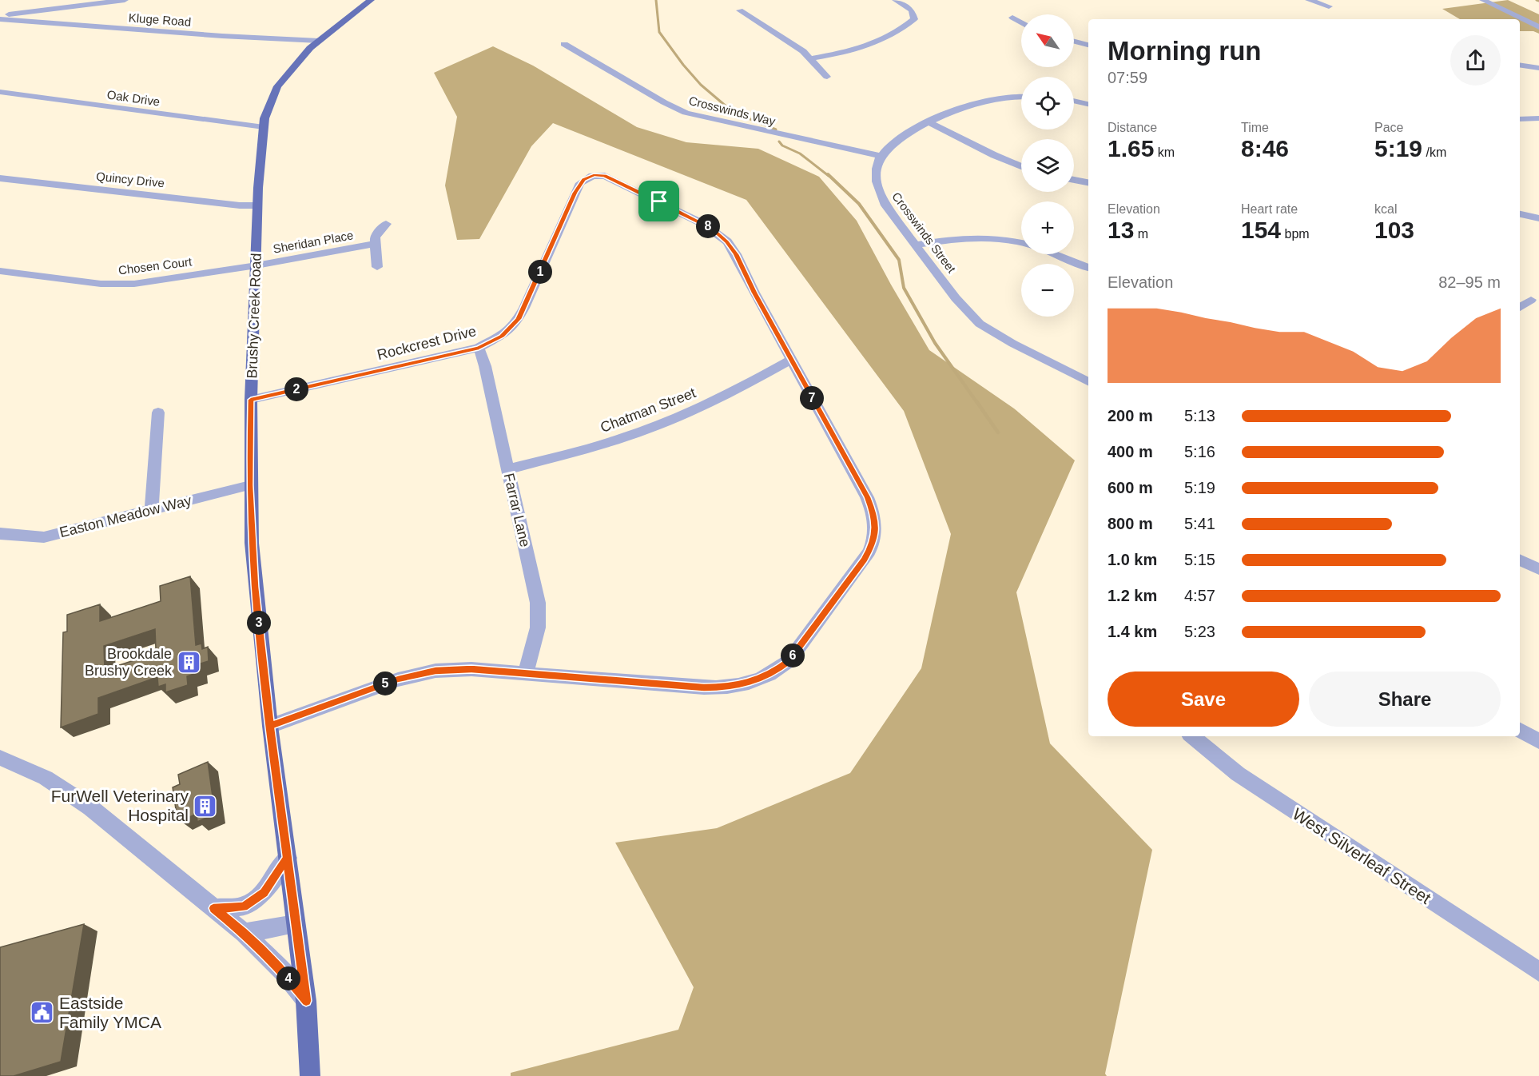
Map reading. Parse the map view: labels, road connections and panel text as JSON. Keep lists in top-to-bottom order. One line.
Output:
{"streets":{"main road":["Brushy Creek Road"],"street":["Kluge Road","Oak Drive","Crosswinds Way","Quincy Drive","Crosswinds Street","Sheridan Place","Chosen Court","Rockcrest Drive","Chatman Street","Farrar Lane","Easton Meadow Way","West Silverleaf Street"]},"crossings":[["Kluge Road","Brushy Creek Road"],["Oak Drive","Brushy Creek Road"],["Crosswinds Way","Crosswinds Street"],["Quincy Drive","Brushy Creek Road"],["Sheridan Place","Chosen Court"],["Sheridan Place","Brushy Creek Road"],["Chosen Court","Brushy Creek Road"],["Brushy Creek Road","Rockcrest Drive"],["Brushy Creek Road","Easton Meadow Way"],["Rockcrest Drive","Chatman Street"],["Rockcrest Drive","Farrar Lane"],["Chatman Street","Farrar Lane"]],"places":{"building":["Brookdale Brushy Creek","FurWell Veterinary Hospital"],"public building":["Eastside Family YMCA"]},"north":"top left","page":{"map_buttons":["+","−"],"heading":["Morning run","07:59"],"stats":[["Distance","1.65 km"],["Time","8:46"],["Pace","5:19 /km"],["Elevation","13 m"],["Heart rate","154 bpm"],["kcal","103"]],"pins":["8","1","2","7","3","6","5","4"],"chart":["Elevation","82–95 m"],"list":[{"name":"200 m","note":"5:13"},{"name":"400 m","note":"5:16"},{"name":"600 m","note":"5:19"},{"name":"800 m","note":"5:41"},{"name":"1.0 km","note":"5:15"},{"name":"1.2 km","note":"4:57"},{"name":"1.4 km","note":"5:23"}],"buttons":["Save","Share"]}}
